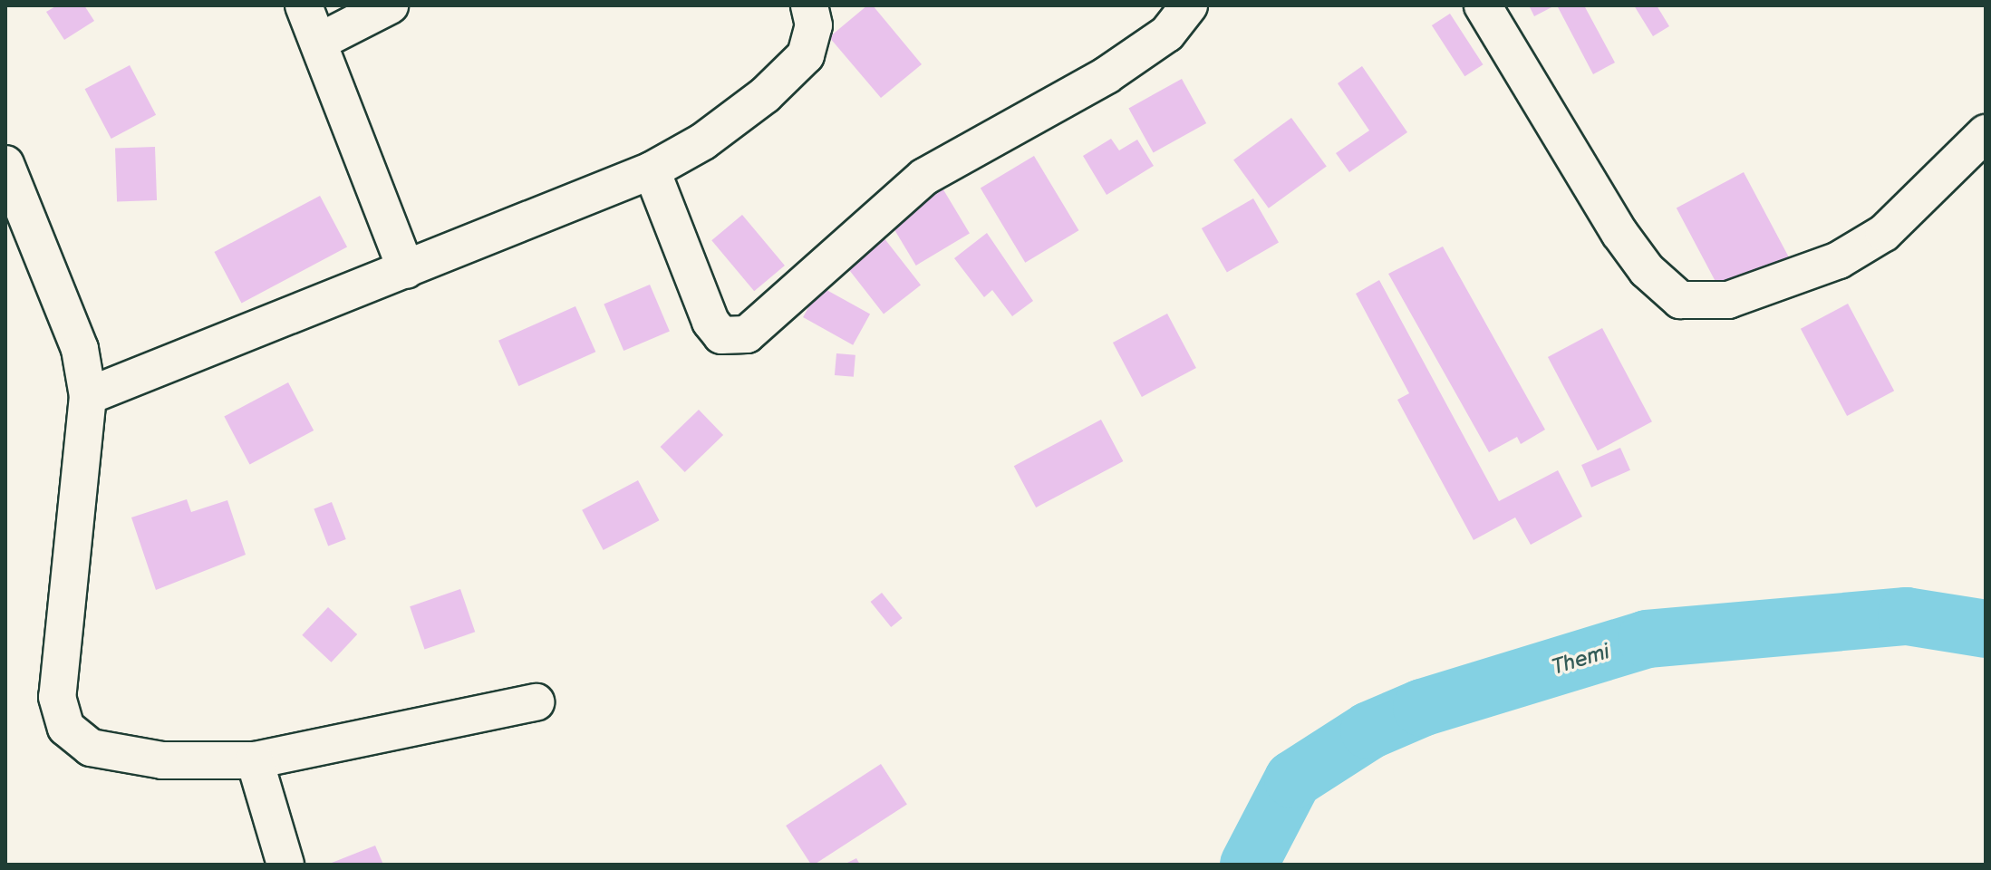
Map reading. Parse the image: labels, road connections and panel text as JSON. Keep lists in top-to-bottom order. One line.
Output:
{"water":["Themi"]}
